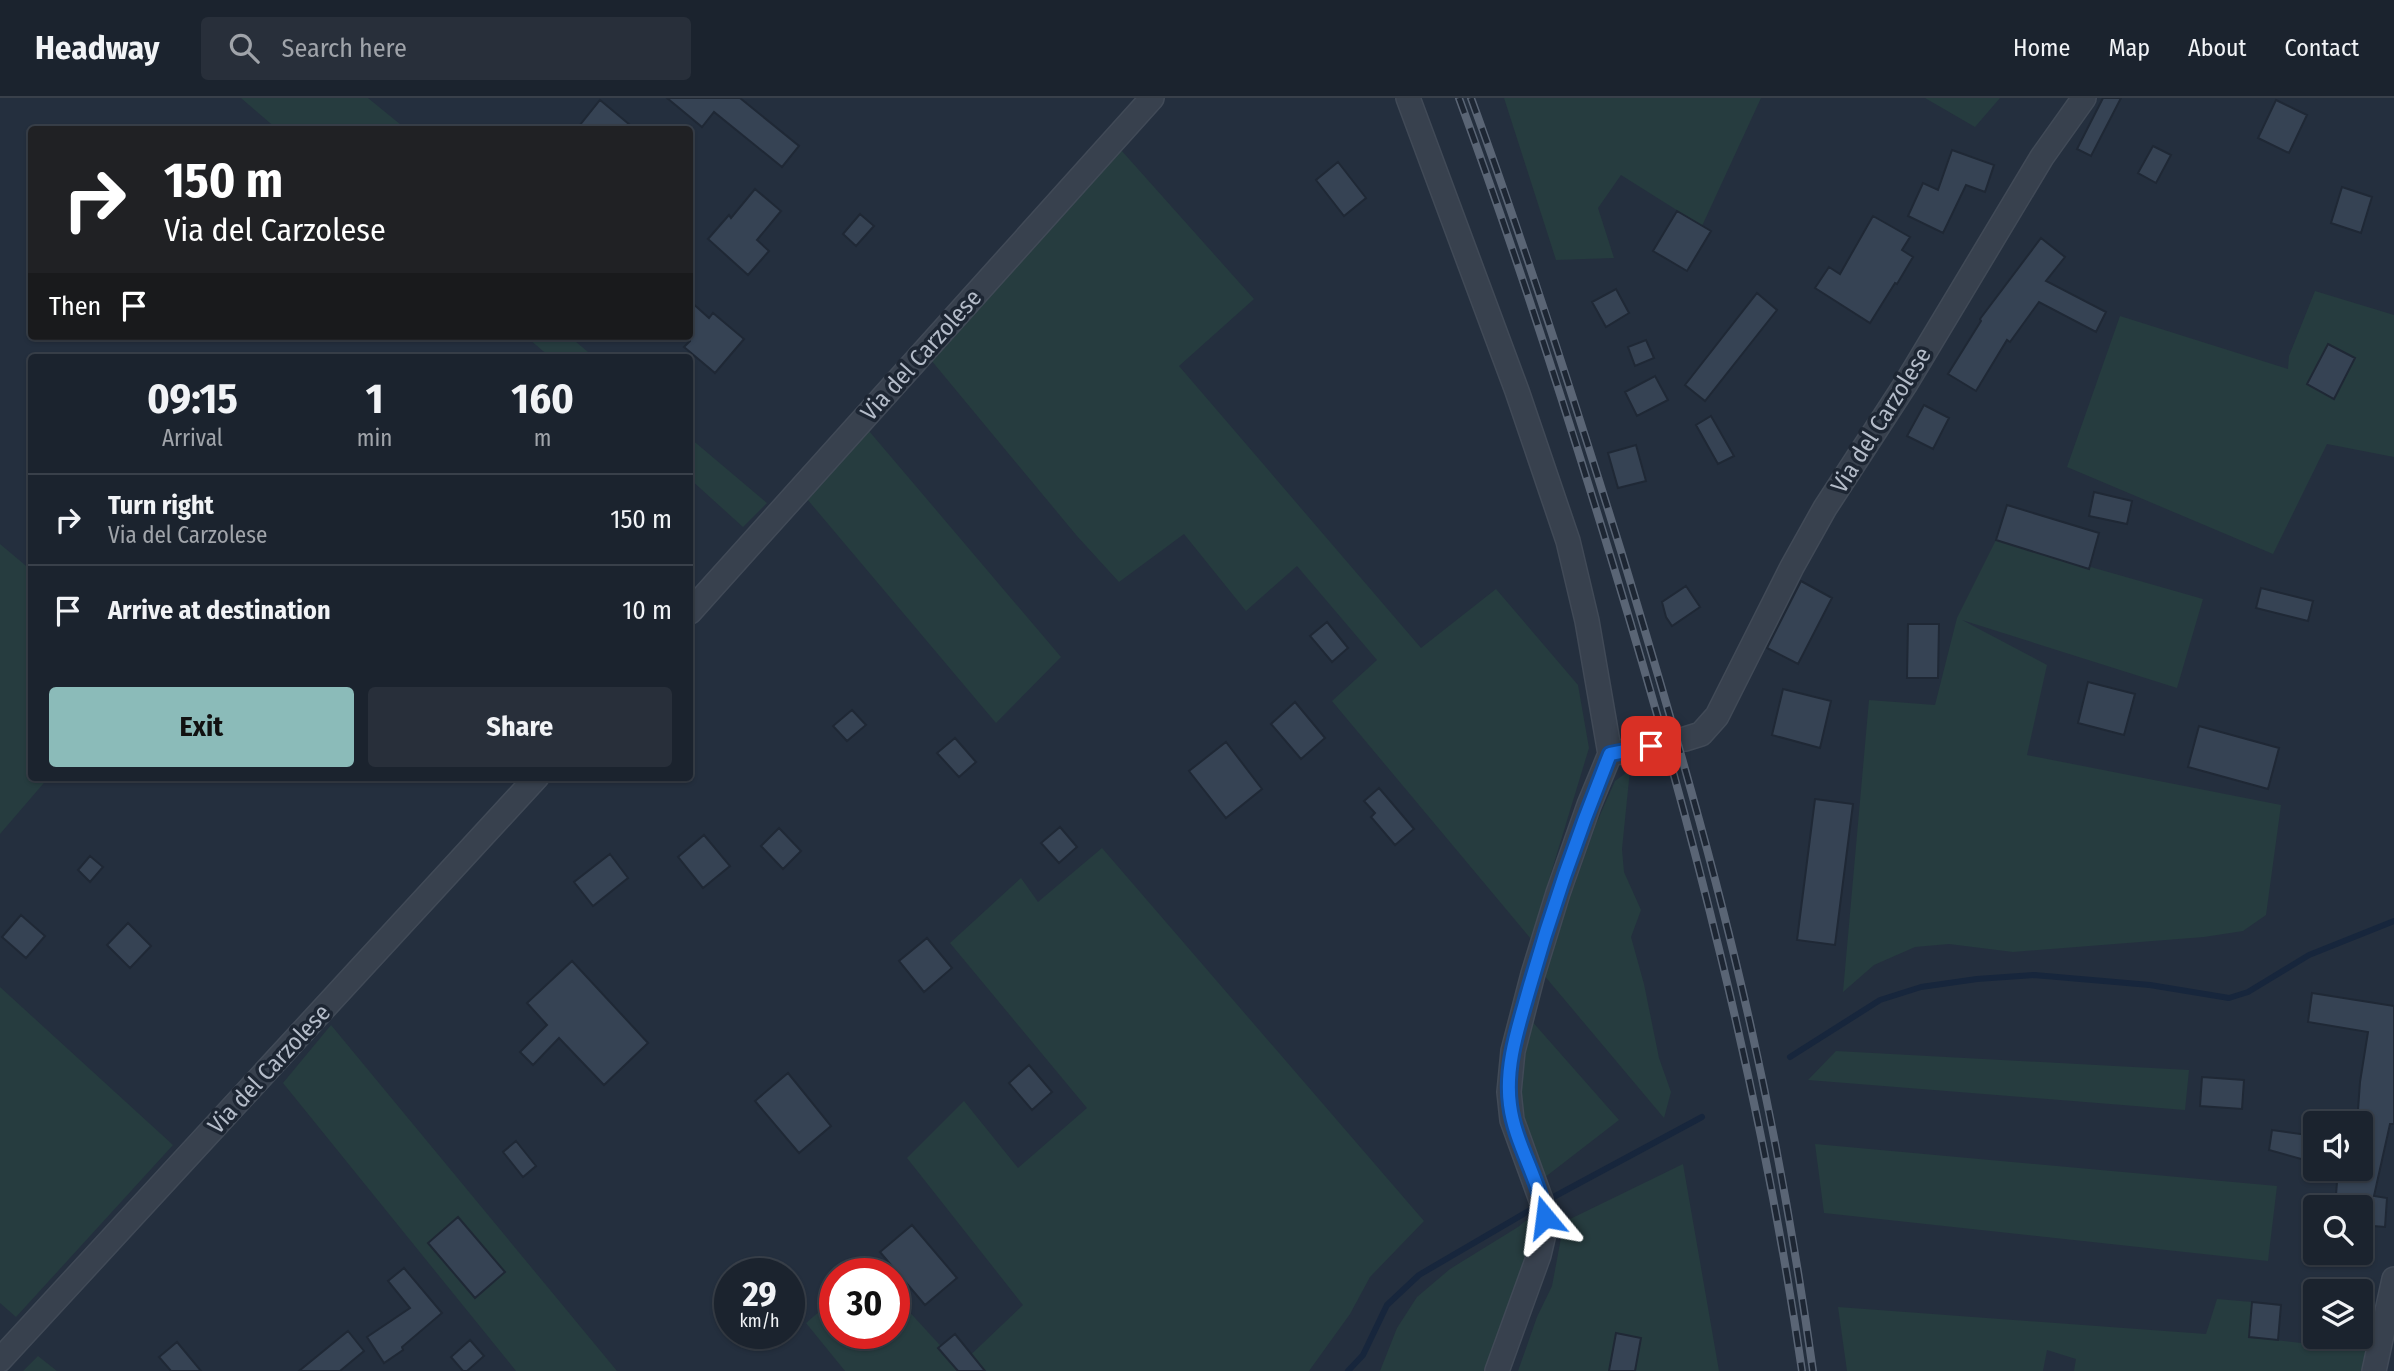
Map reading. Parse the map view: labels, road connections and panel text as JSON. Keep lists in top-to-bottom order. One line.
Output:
{"streets":{"street":["Via del Carzolese"]},"page":{"header":"Headway","search":"Search here","nav":["Home","Map","About","Contact"],"turn":["150 m","Via del Carzolese"],"then":"Then","eta":["09:15","Arrival","1","min","160","m"],"list":[{"name":"Turn right","note":"Via del Carzolese","value":"150 m"},{"name":"Arrive at destination","value":"10 m"}],"buttons":["Exit","Share"],"speed":"29 km/h","limit":"30"}}
